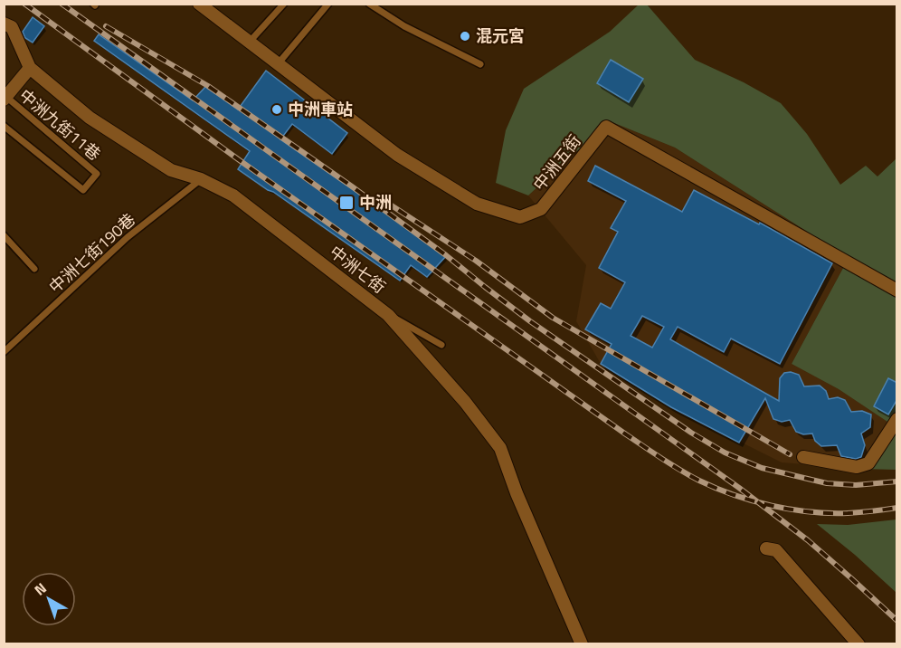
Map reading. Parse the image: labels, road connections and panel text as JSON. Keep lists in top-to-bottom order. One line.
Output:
{"streets":{"street":["中洲五街","中洲七街"],"lane":["中洲九街11巷","中洲七街190巷"]},"crossings":[["中洲七街190巷","中洲七街"]],"places":{"other":["混元宮","中洲車站"],"transit":["中洲"]},"north":"top left"}
